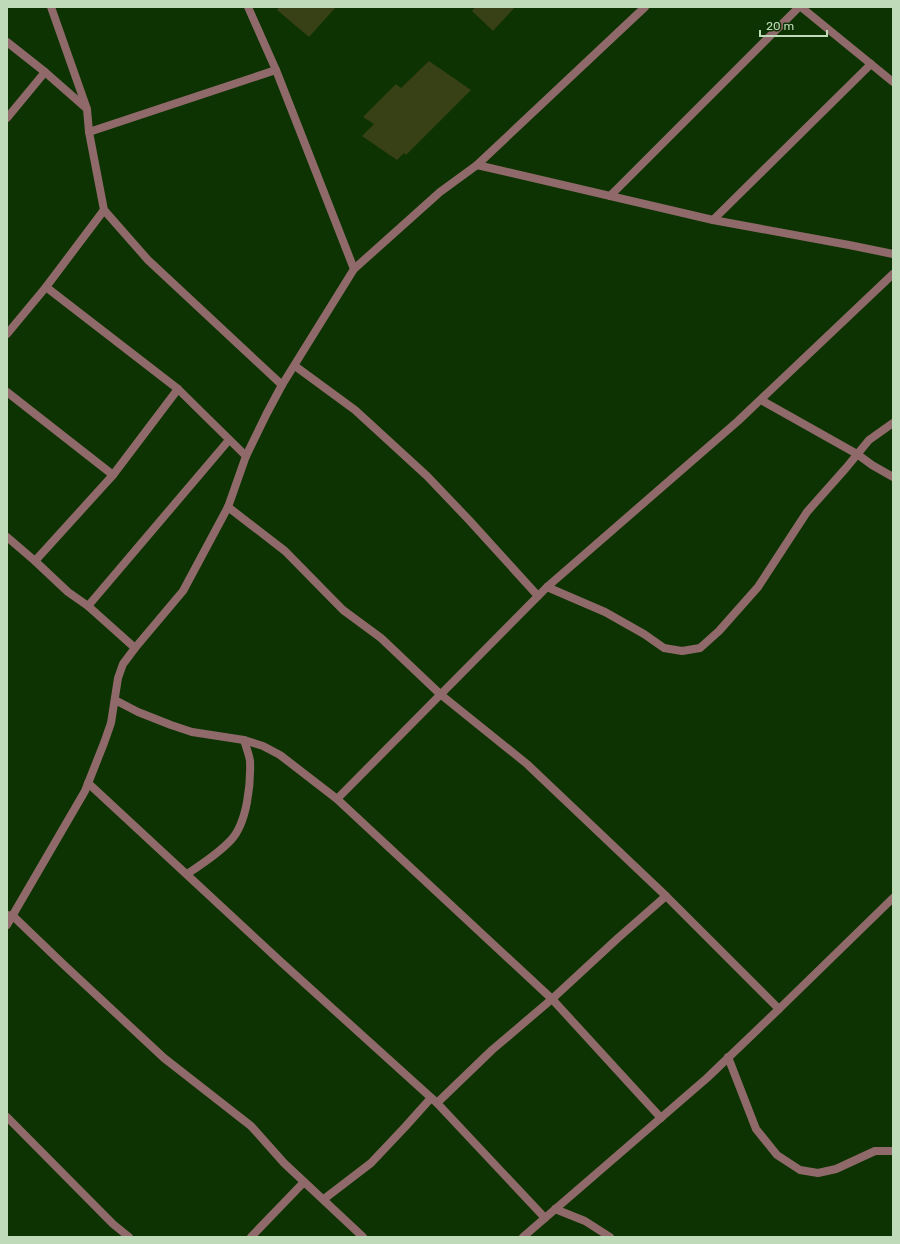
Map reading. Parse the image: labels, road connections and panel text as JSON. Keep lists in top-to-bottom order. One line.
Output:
{"scale_bar":"20 m"}
